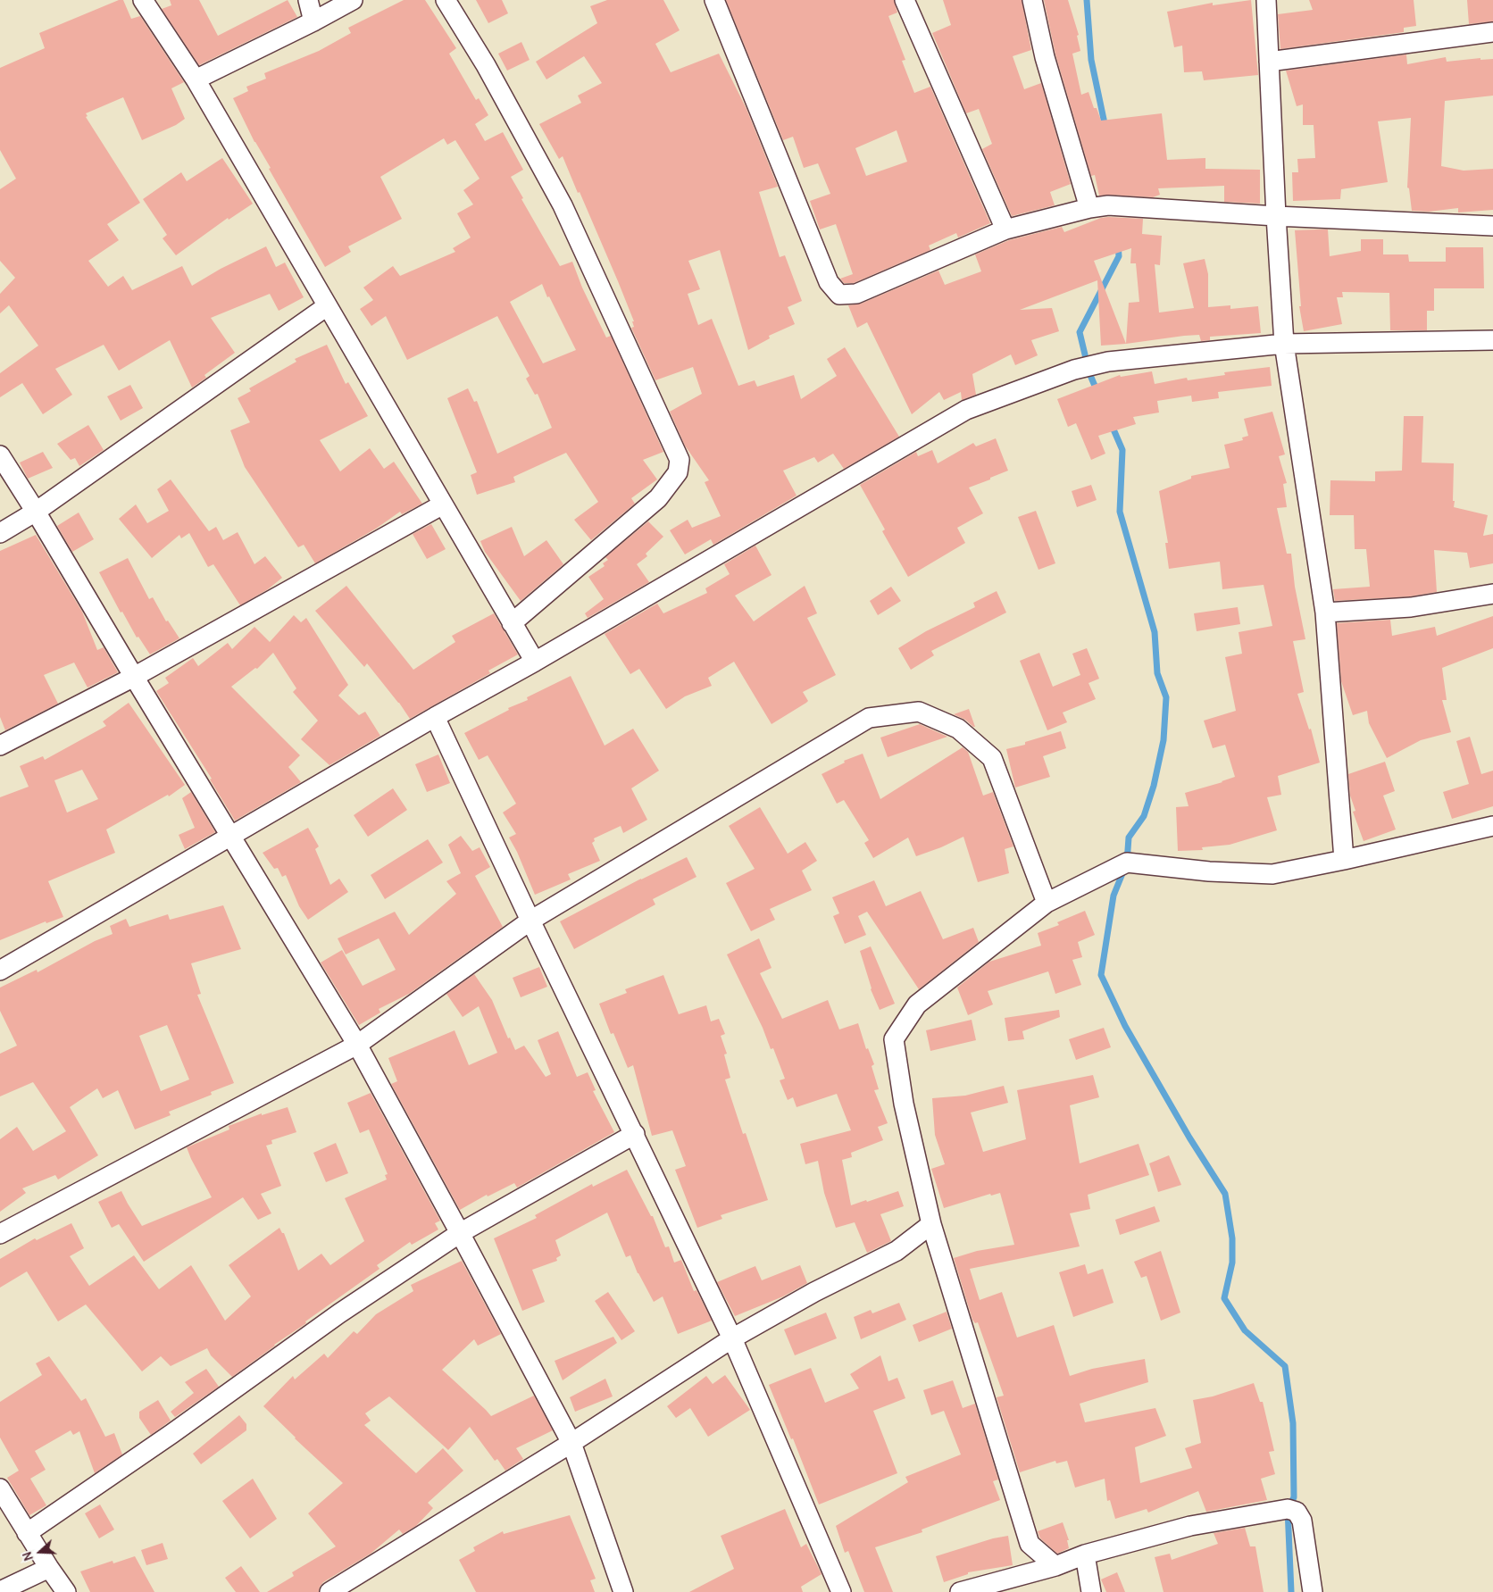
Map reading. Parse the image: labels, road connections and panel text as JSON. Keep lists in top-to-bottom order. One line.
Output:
{"north":"left"}
